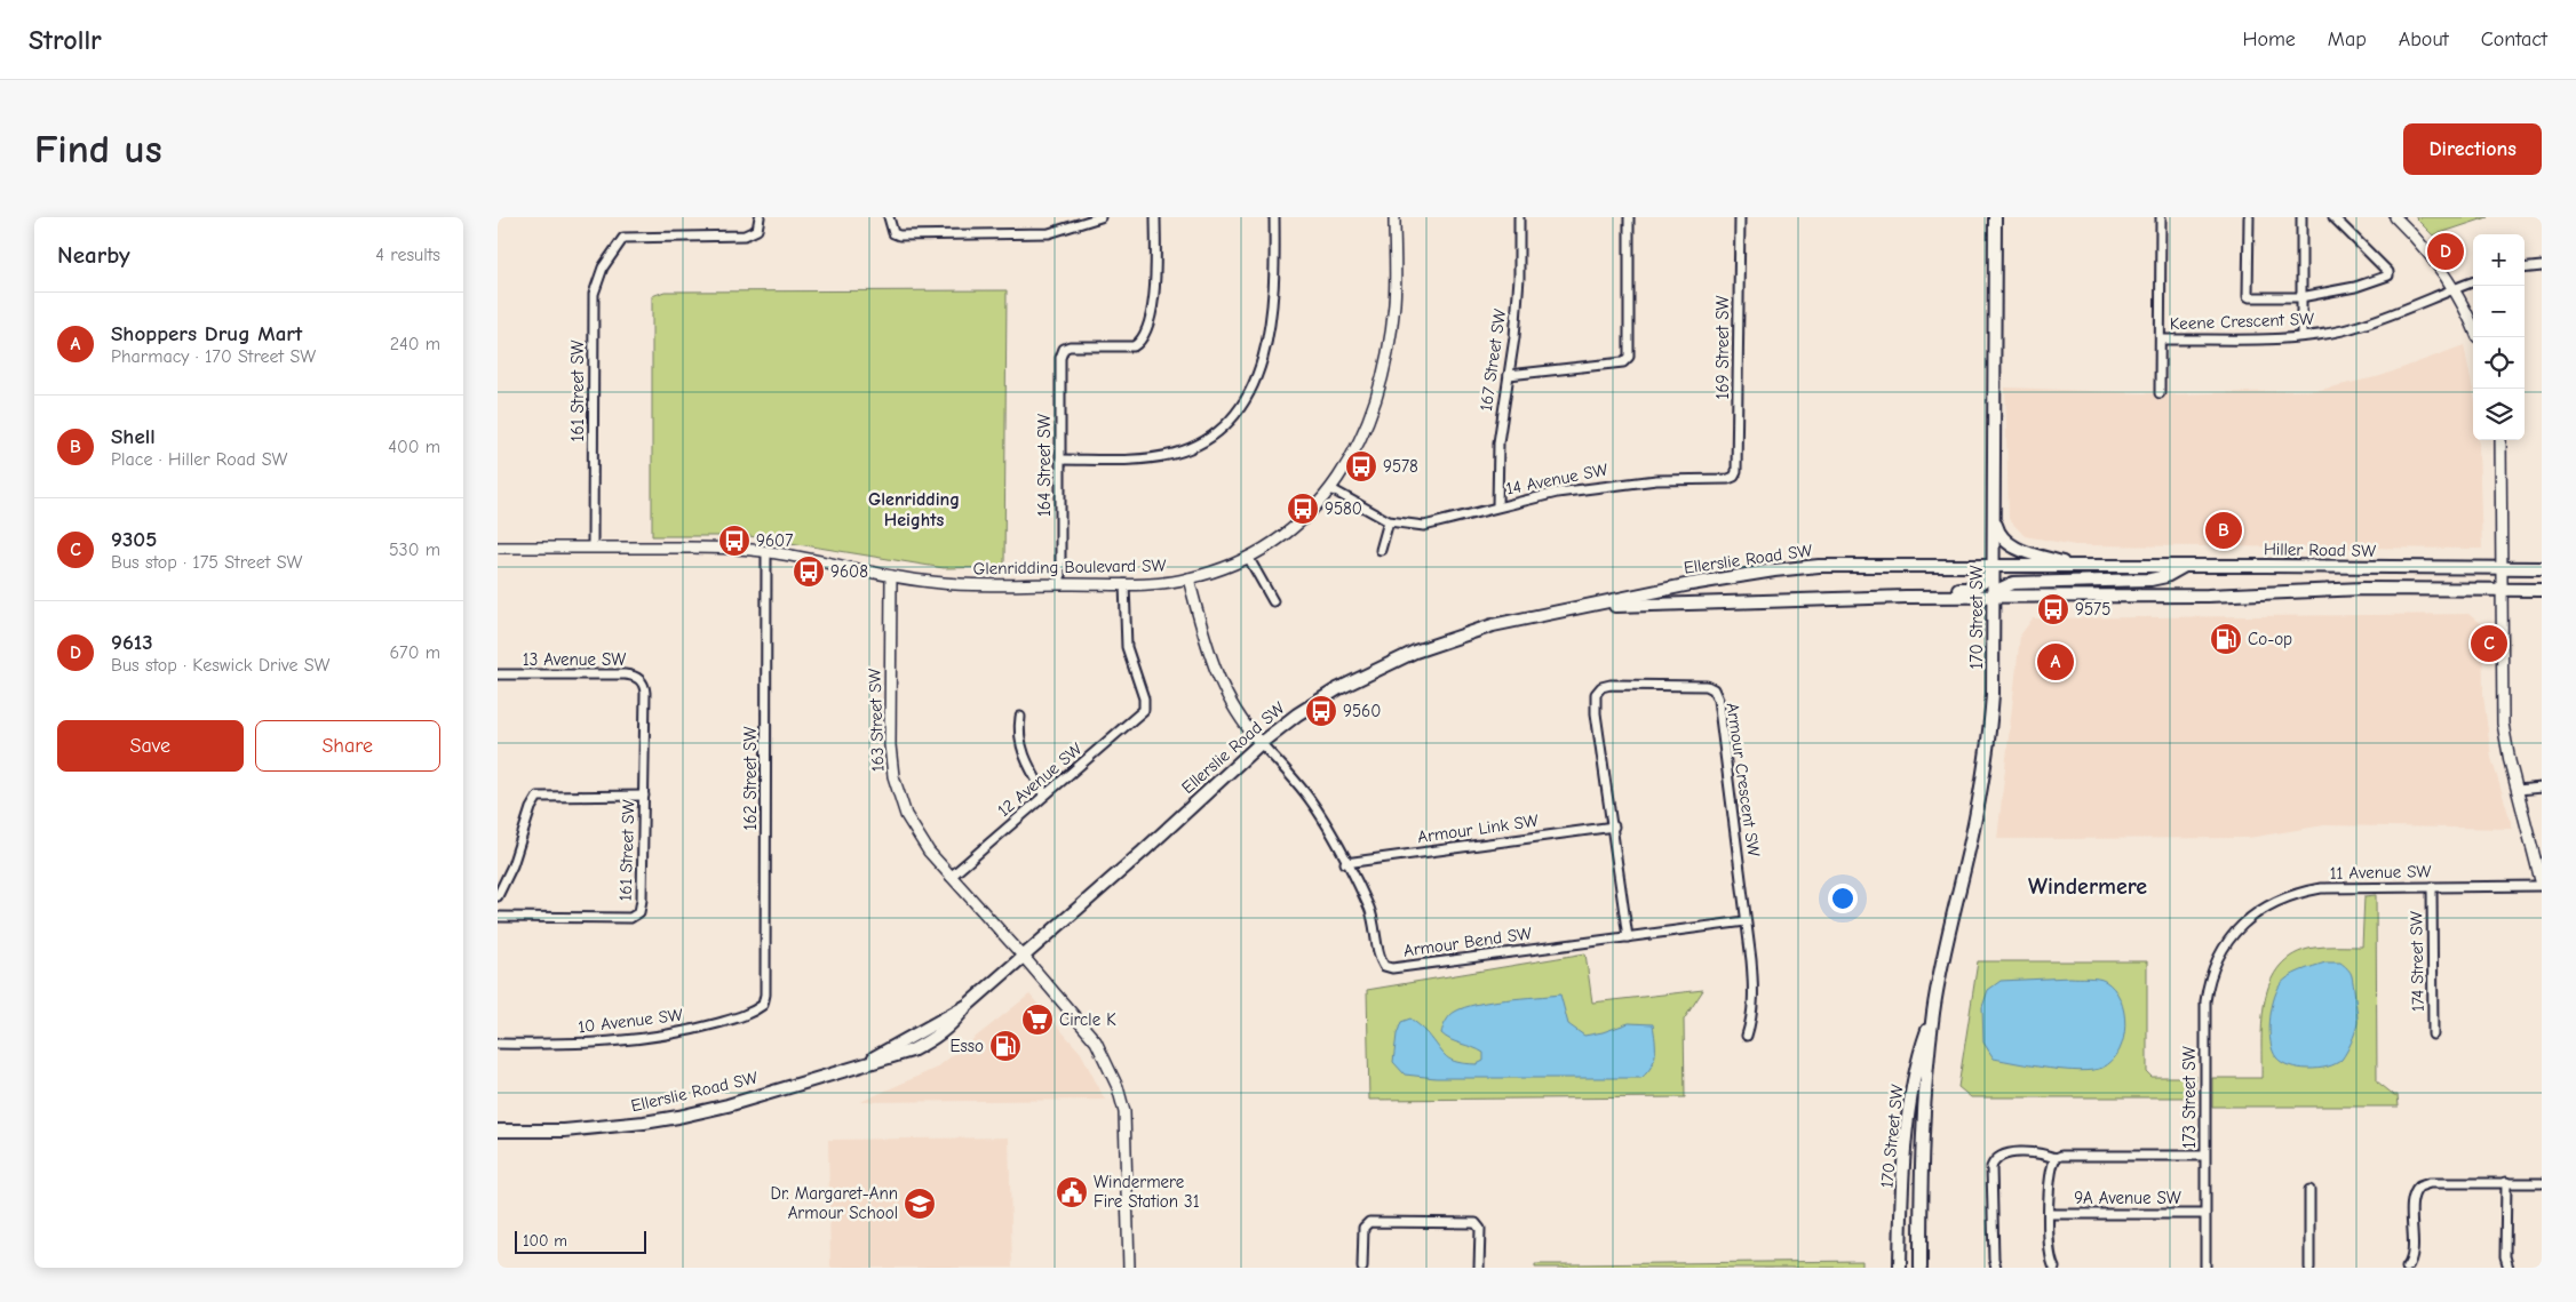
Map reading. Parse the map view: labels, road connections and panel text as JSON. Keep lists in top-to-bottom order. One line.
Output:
{"streets":{"main road":["Hiller Road SW","Ellerslie Road SW","170 Street SW"],"street":["Keene Crescent SW","169 Street SW","167 Street SW","161 Street SW","164 Street SW","14 Avenue SW","Glenridding Boulevard SW","13 Avenue SW","163 Street SW","162 Street SW","12 Avenue SW","Armour Crescent SW","Armour Link SW","11 Avenue SW","Armour Bend SW","174 Street SW","10 Avenue SW","173 Street SW","9A Avenue SW"]},"crossings":[["169 Street SW","14 Avenue SW"],["167 Street SW","14 Avenue SW"],["161 Street SW","Glenridding Boulevard SW"],["161 Street SW","13 Avenue SW"],["164 Street SW","Glenridding Boulevard SW"],["14 Avenue SW","Glenridding Boulevard SW"],["Hiller Road SW","Ellerslie Road SW"],["Hiller Road SW","170 Street SW"],["Ellerslie Road SW","170 Street SW"],["Ellerslie Road SW","163 Street SW"],["Ellerslie Road SW","Armour Bend SW"],["Glenridding Boulevard SW","163 Street SW"],["Glenridding Boulevard SW","162 Street SW"],["Glenridding Boulevard SW","12 Avenue SW"],["163 Street SW","12 Avenue SW"],["162 Street SW","10 Avenue SW"],["Armour Crescent SW","Armour Link SW"],["Armour Crescent SW","Armour Bend SW"],["Armour Link SW","Armour Bend SW"],["11 Avenue SW","174 Street SW"],["11 Avenue SW","173 Street SW"],["173 Street SW","9A Avenue SW"]],"districts":["Glenridding Heights","Windermere"],"places":{"bus stop":["9578","9580","9607","9608","9575","9560"],"fuel station":["Co-op","Esso"],"supermarket":["Circle K"],"public building":["Windermere Fire Station 31"],"school or university":["Dr. Margaret-Ann Armour School"]},"scale_bar":"100 m","page":{"header":"Strollr","nav":["Home","Map","About","Contact"],"buttons":["Directions",["Save","Share"]],"title":"Find us","heading":["Nearby","4 results"],"pins":["D","B","C","A"],"map_buttons":["+","−"],"list":[{"mark":"A","name":"Shoppers Drug Mart","note":"Pharmacy · 170 Street SW","value":"240 m"},{"mark":"B","name":"Shell","note":"Place · Hiller Road SW","value":"400 m"},{"mark":"C","name":"9305","note":"Bus stop · 175 Street SW","value":"530 m"},{"mark":"D","name":"9613","note":"Bus stop · Keswick Drive SW","value":"670 m"}],"scale":"100 m"}}
